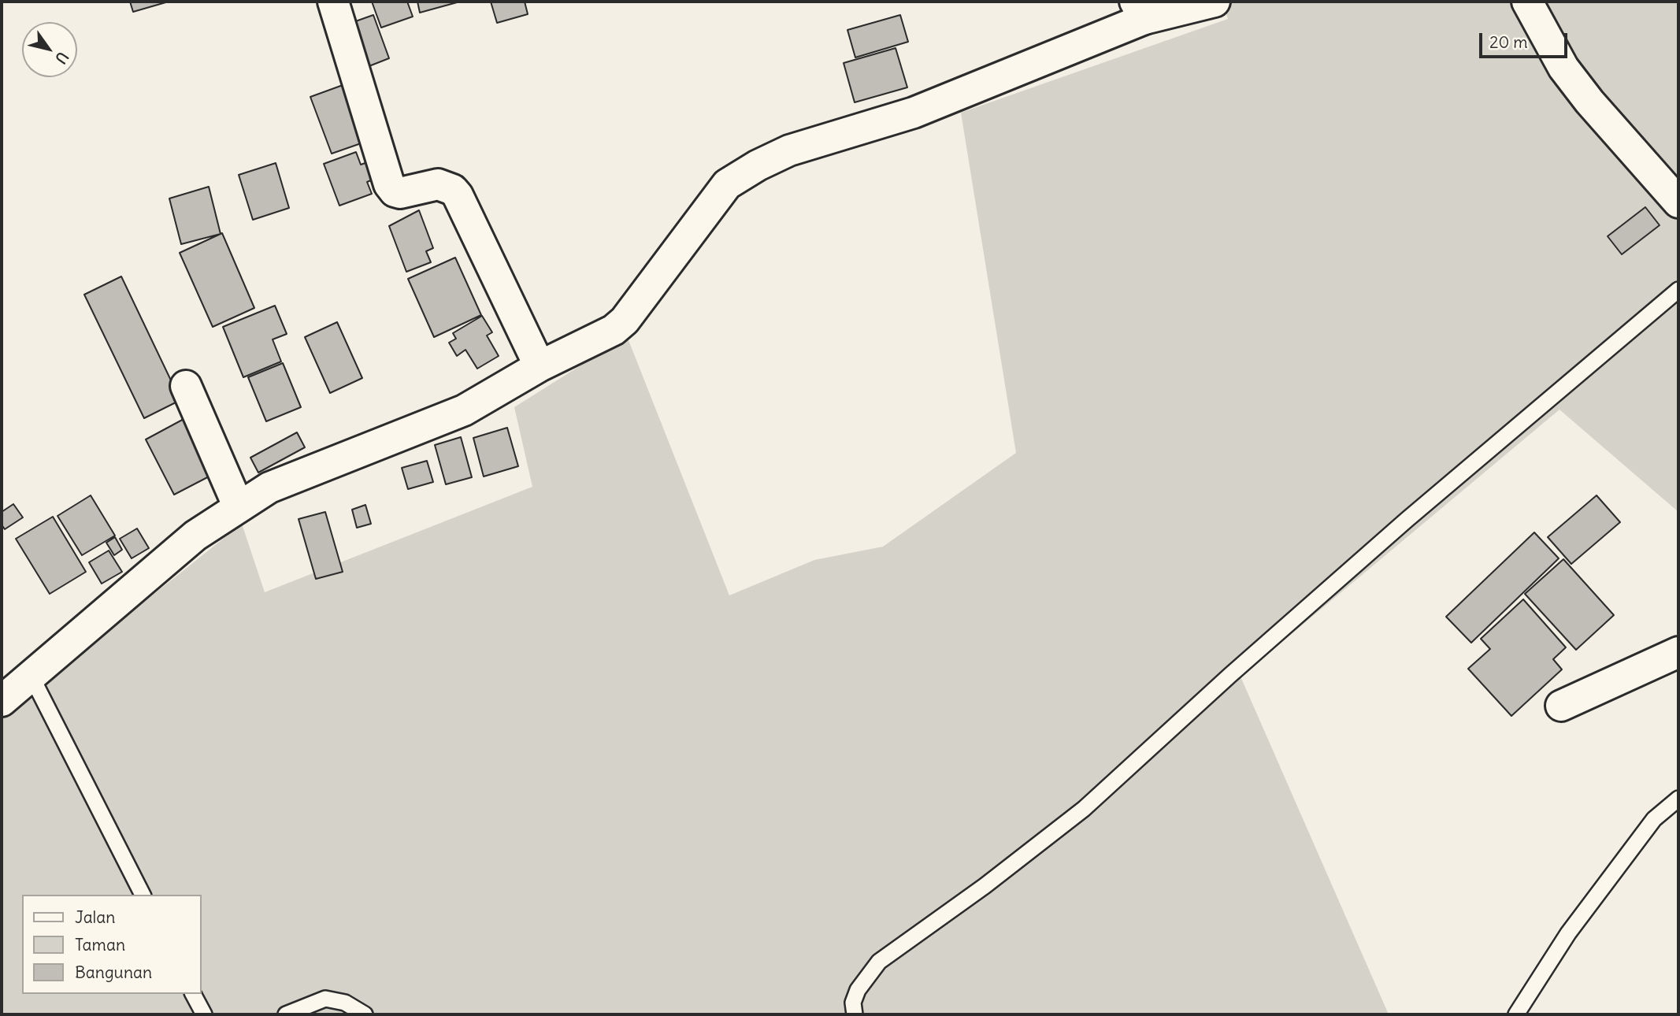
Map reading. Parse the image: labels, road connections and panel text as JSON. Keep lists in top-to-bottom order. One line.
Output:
{"legend":["Jalan","Taman","Bangunan"],"scale_bar":"20 m","north":"bottom right"}
